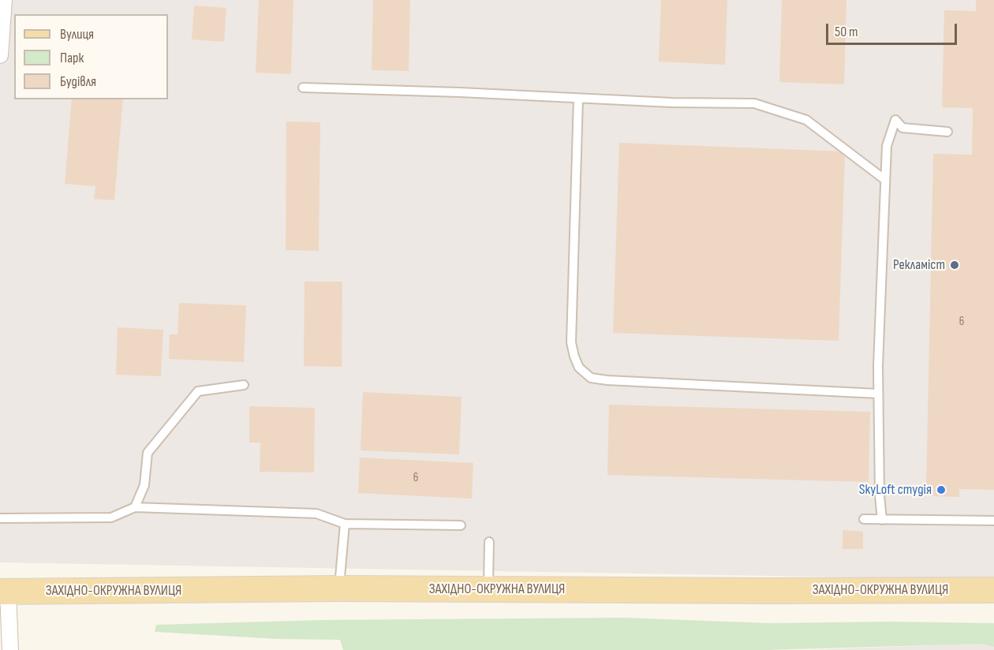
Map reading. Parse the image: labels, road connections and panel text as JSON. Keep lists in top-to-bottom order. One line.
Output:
{"streets":{"main road":["ЗАХІДНО-ОКРУЖНА ВУЛИЦЯ"]},"places":["Рекламіст","SkyLoft студія"],"house_numbers":["6","6"],"legend":["Вулиця","Парк","Будівля"],"scale_bar":"50 m"}
